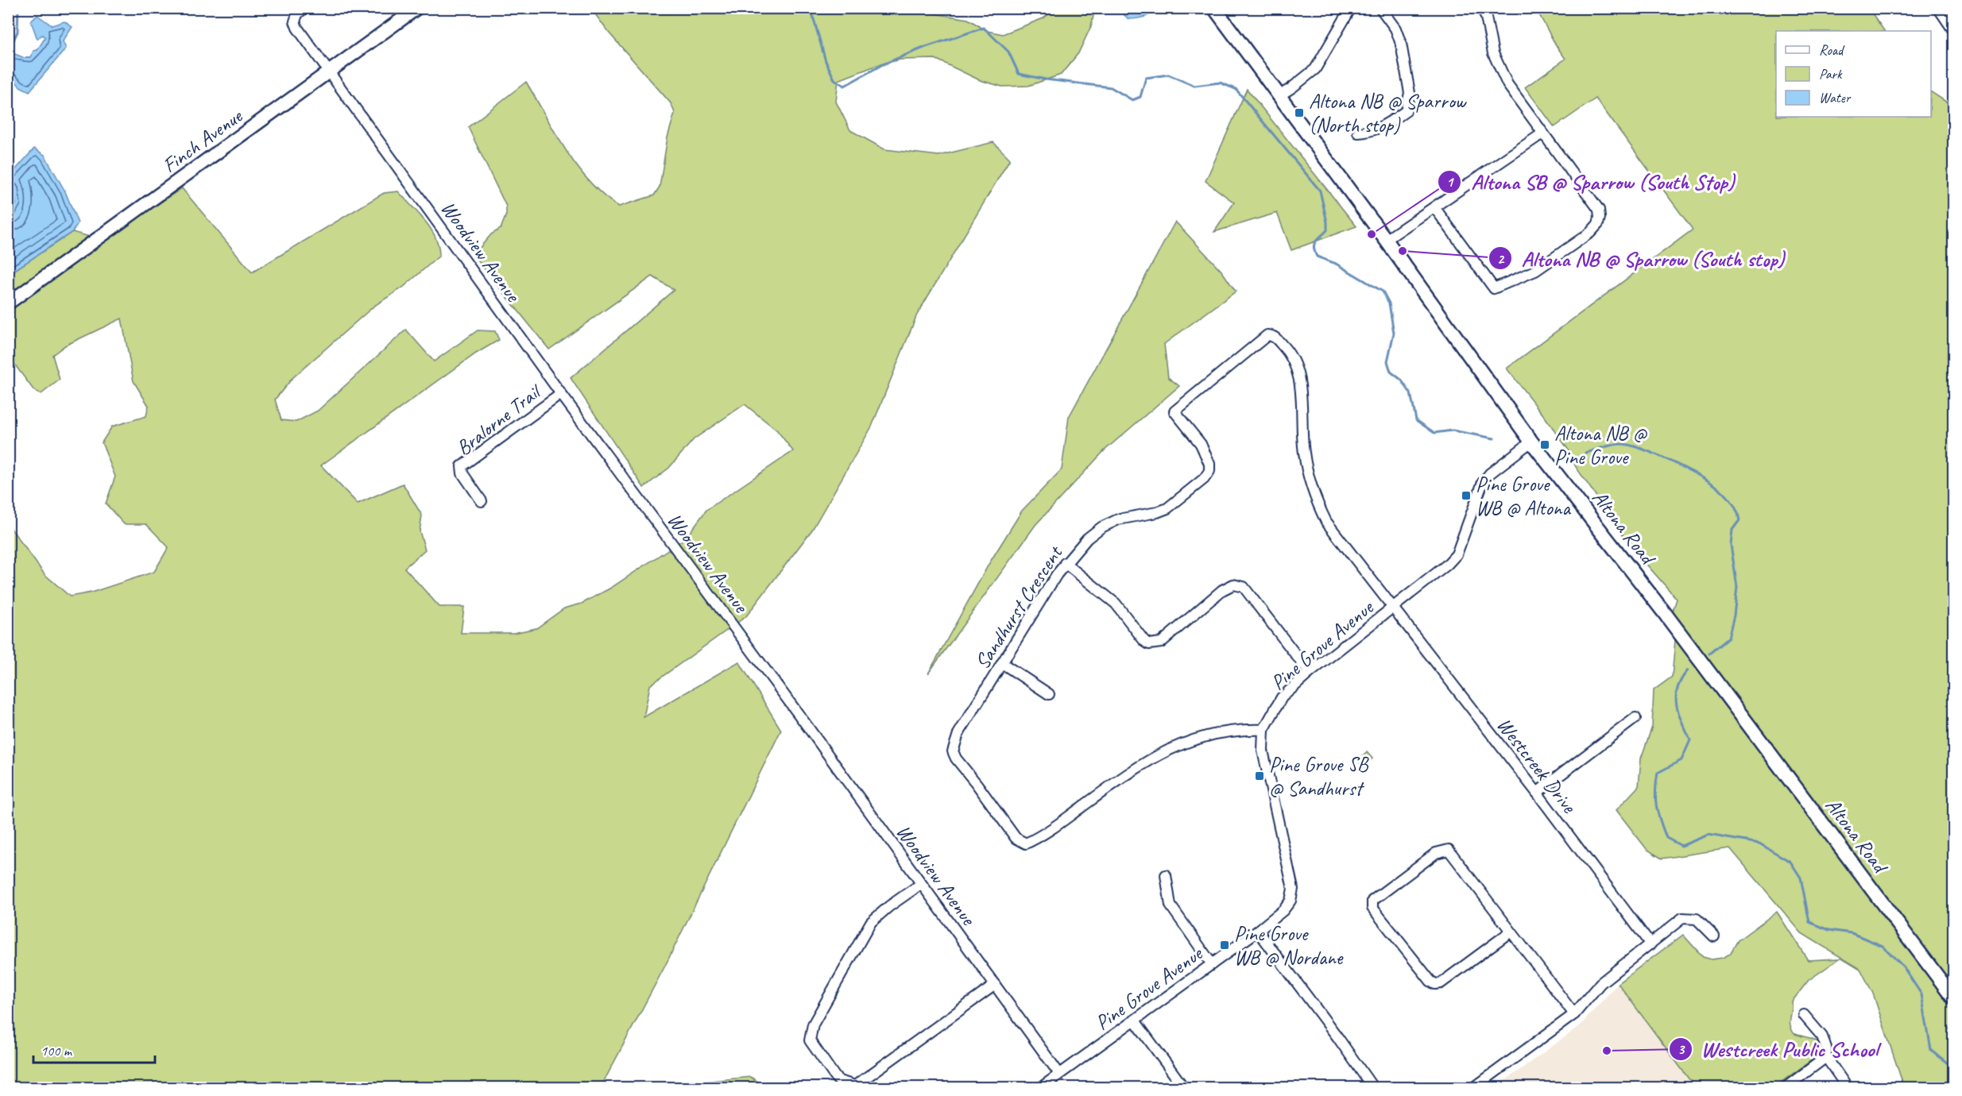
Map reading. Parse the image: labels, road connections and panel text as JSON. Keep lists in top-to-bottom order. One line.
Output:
{"streets":{"main road":["Altona Road"],"street":["Finch Avenue","Woodview Avenue","Bralorne Trail","Sandhurst Crescent","Pine Grove Avenue","Westcreek Drive"]},"crossings":[["Finch Avenue","Woodview Avenue"],["Woodview Avenue","Bralorne Trail"],["Woodview Avenue","Pine Grove Avenue"],["Altona Road","Pine Grove Avenue"],["Sandhurst Crescent","Pine Grove Avenue"],["Sandhurst Crescent","Westcreek Drive"],["Pine Grove Avenue","Westcreek Drive"]],"places":{"transit":["Altona NB @ Sparrow (North stop)","Altona NB @ Pine Grove","Pine Grove WB @ Altona","Pine Grove SB @ Sandhurst","Pine Grove WB @ Nordane"],"other":["Altona SB @ Sparrow (South Stop)","Altona NB @ Sparrow (South stop)","Westcreek Public School"]},"legend":["Road","Park","Water"],"scale_bar":"100 m"}
